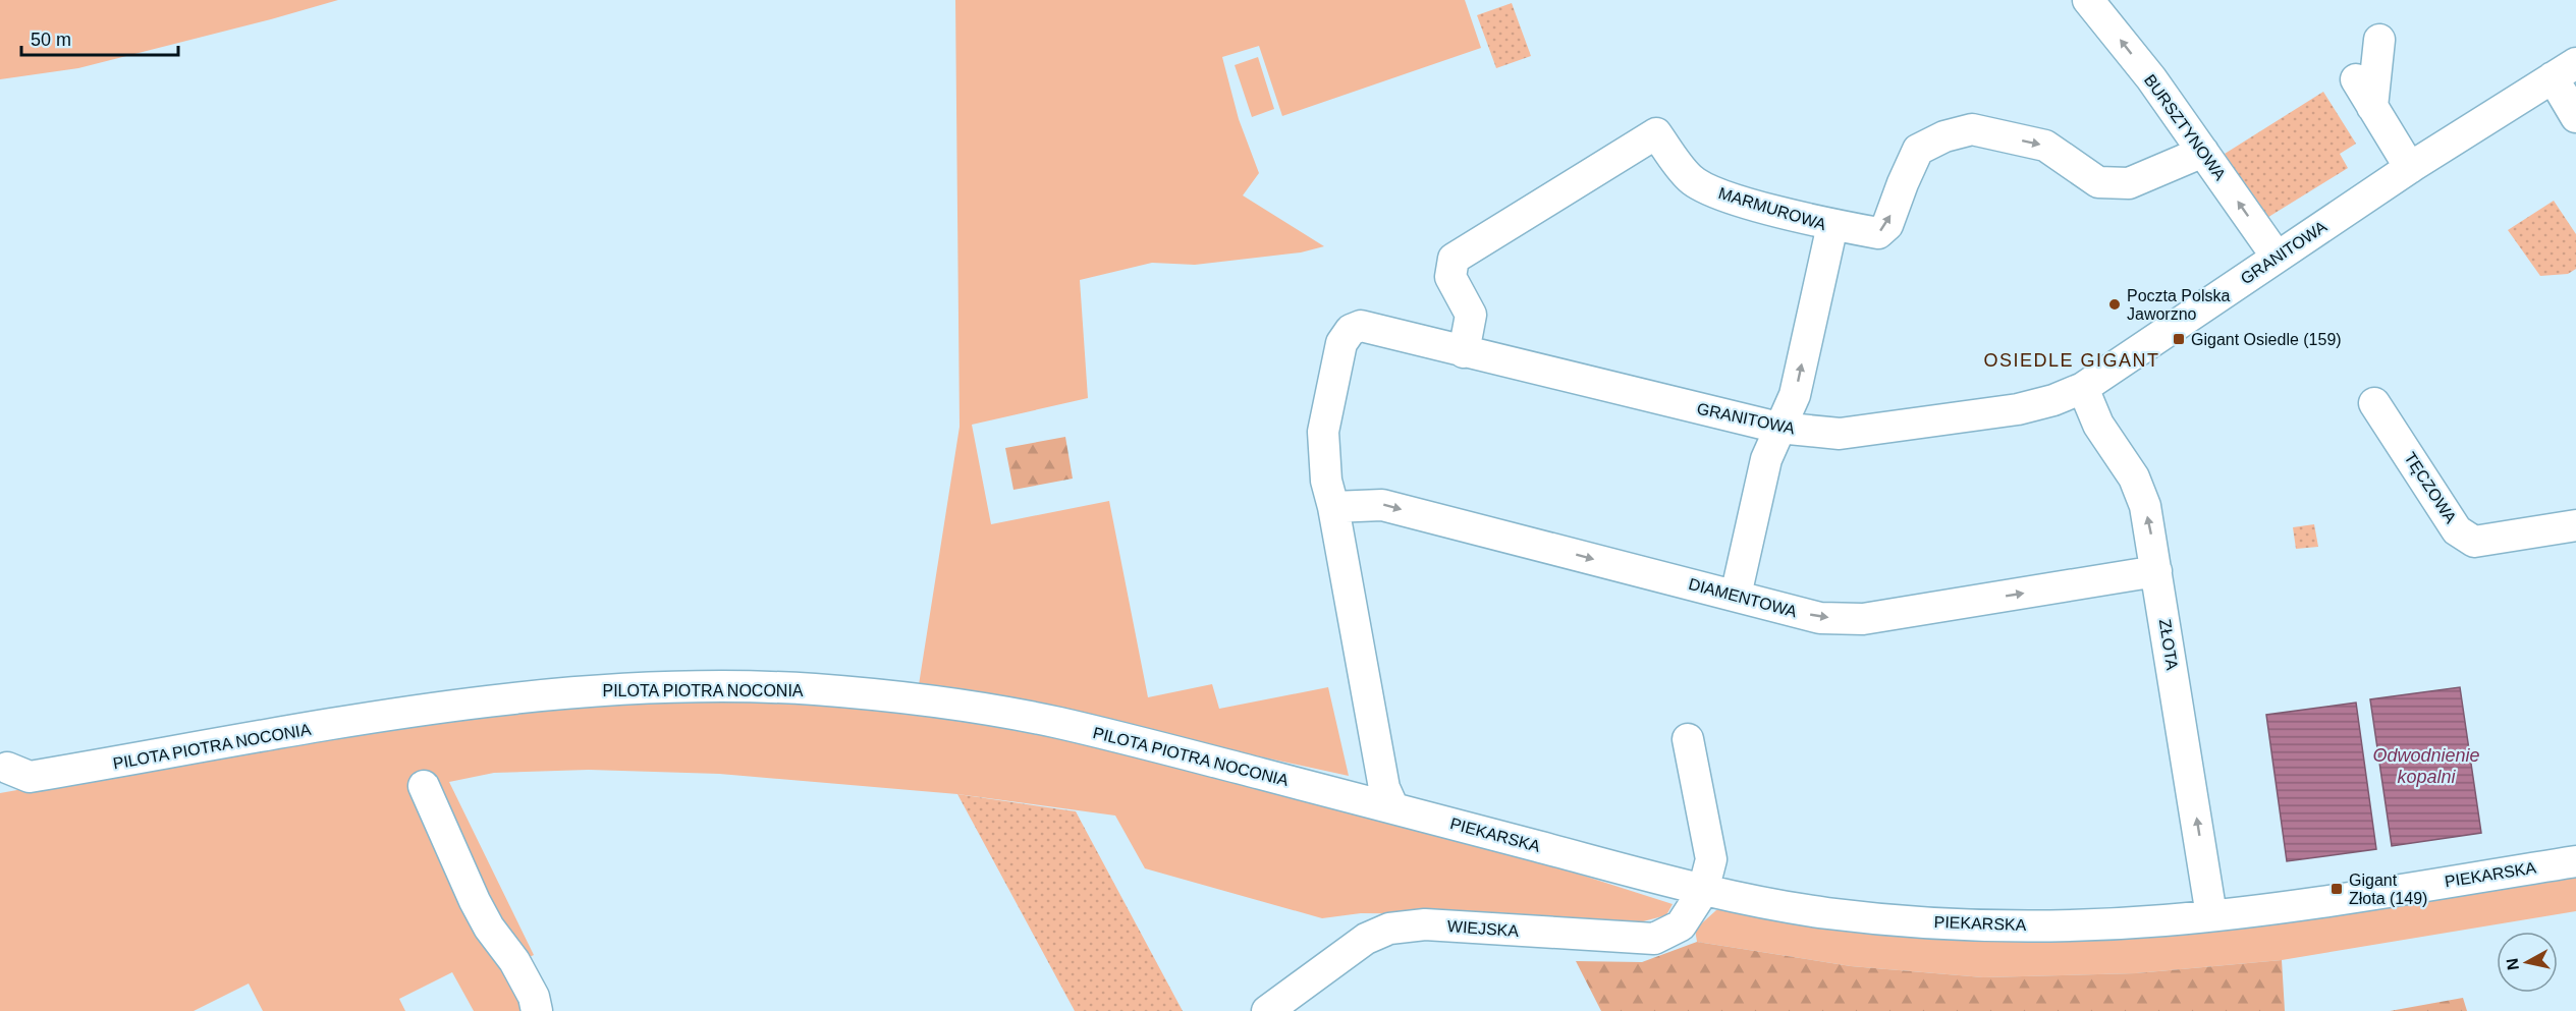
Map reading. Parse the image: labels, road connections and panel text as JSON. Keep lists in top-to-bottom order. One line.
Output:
{"streets":{"street":["BURSZTYNOWA","MARMUROWA","GRANITOWA","TĘCZOWA","DIAMENTOWA","ZŁOTA","PILOTA PIOTRA NOCONIA","PIEKARSKA","WIEJSKA"]},"crossings":[["BURSZTYNOWA","GRANITOWA"],["MARMUROWA","GRANITOWA"],["MARMUROWA","DIAMENTOWA"],["GRANITOWA","DIAMENTOWA"],["GRANITOWA","ZŁOTA"],["GRANITOWA","PILOTA PIOTRA NOCONIA"],["GRANITOWA","PIEKARSKA"],["DIAMENTOWA","ZŁOTA"],["ZŁOTA","PIEKARSKA"],["PILOTA PIOTRA NOCONIA","PIEKARSKA"],["PIEKARSKA","WIEJSKA"]],"one_way":["DIAMENTOWA","ZŁOTA"],"districts":["OSIEDLE GIGANT"],"water":["Odwodnienie kopalni"],"places":{"other":["Poczta Polska Jaworzno"],"transit":["Gigant Osiedle (159)","Gigant Złota (149)"]},"scale_bar":"50 m","north":"left"}
